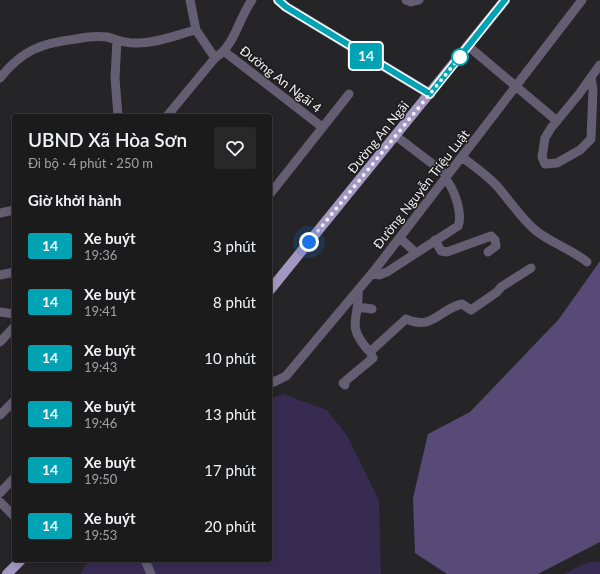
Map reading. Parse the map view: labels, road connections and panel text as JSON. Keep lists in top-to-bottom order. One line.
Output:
{"streets":{"main road":["Đường An Ngãi"],"street":["Đường An Ngãi 4","Đường Nguyễn Triệu Luật"]},"lines":["bus line 14"],"page":{"on_map":"14","heading":[["UBND Xã Hòa Sơn","Đi bộ · 4 phút · 250 m"],"Giờ khởi hành"],"list":[{"mark":"14","name":"Xe buýt","note":"19:36","value":"3 phút"},{"mark":"14","name":"Xe buýt","note":"19:41","value":"8 phút"},{"mark":"14","name":"Xe buýt","note":"19:43","value":"10 phút"},{"mark":"14","name":"Xe buýt","note":"19:46","value":"13 phút"},{"mark":"14","name":"Xe buýt","note":"19:50","value":"17 phút"},{"mark":"14","name":"Xe buýt","note":"19:53","value":"20 phút"}]}}
